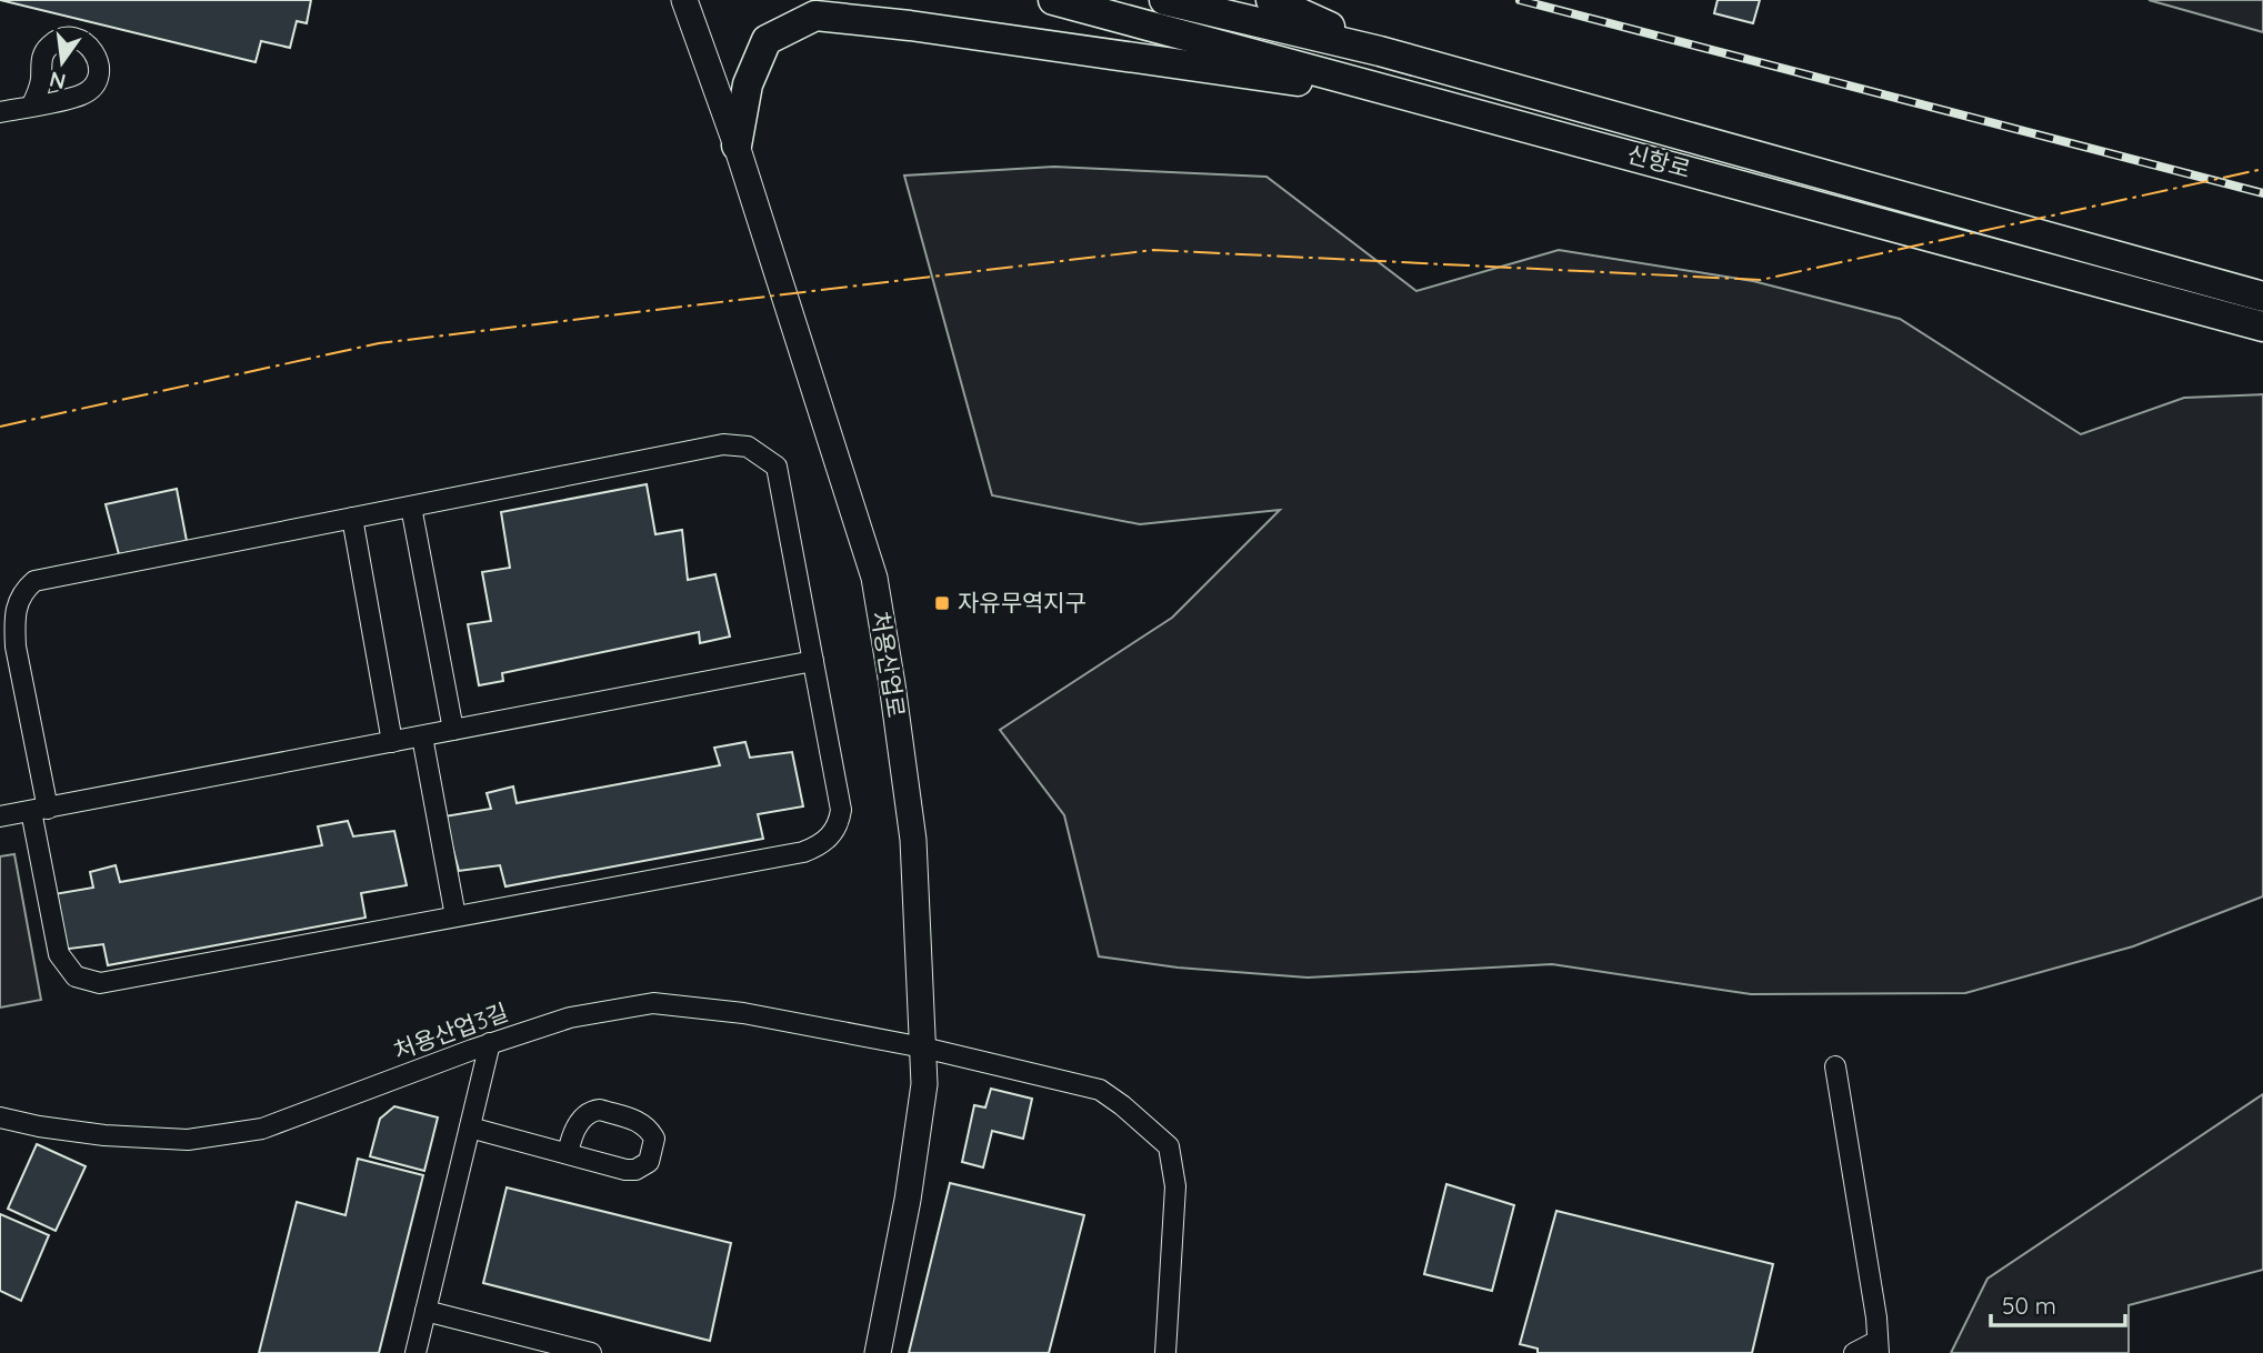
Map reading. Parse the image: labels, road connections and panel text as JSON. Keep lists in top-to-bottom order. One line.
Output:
{"streets":{"highway":["신항로"],"main road":["처용산업로"],"street":["처용산업3길"]},"crossings":[["처용산업로","처용산업3길"]],"places":{"transit":["자유무역지구"]},"scale_bar":"50 m","north":"bottom"}
